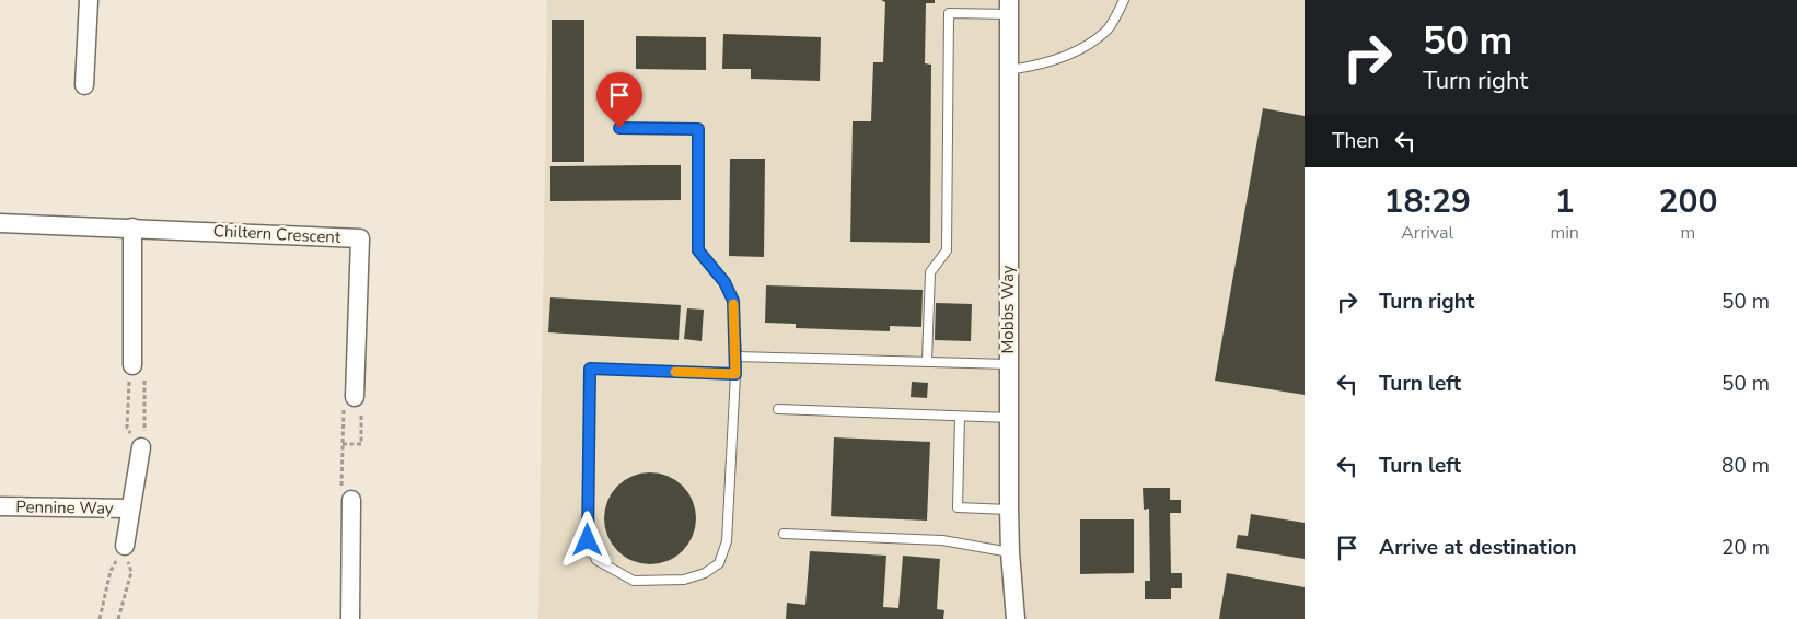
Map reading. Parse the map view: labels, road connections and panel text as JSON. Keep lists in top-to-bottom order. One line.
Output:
{"streets":{"street":["Chiltern Crescent","Mobbs Way","Pennine Way"]},"page":{"turn":["50 m","Turn right"],"then":"Then","eta":["18:29","Arrival","1","min","200","m"],"list":[{"name":"Turn right","value":"50 m"},{"name":"Turn left","value":"50 m"},{"name":"Turn left","value":"80 m"},{"name":"Arrive at destination","value":"20 m"}]}}
